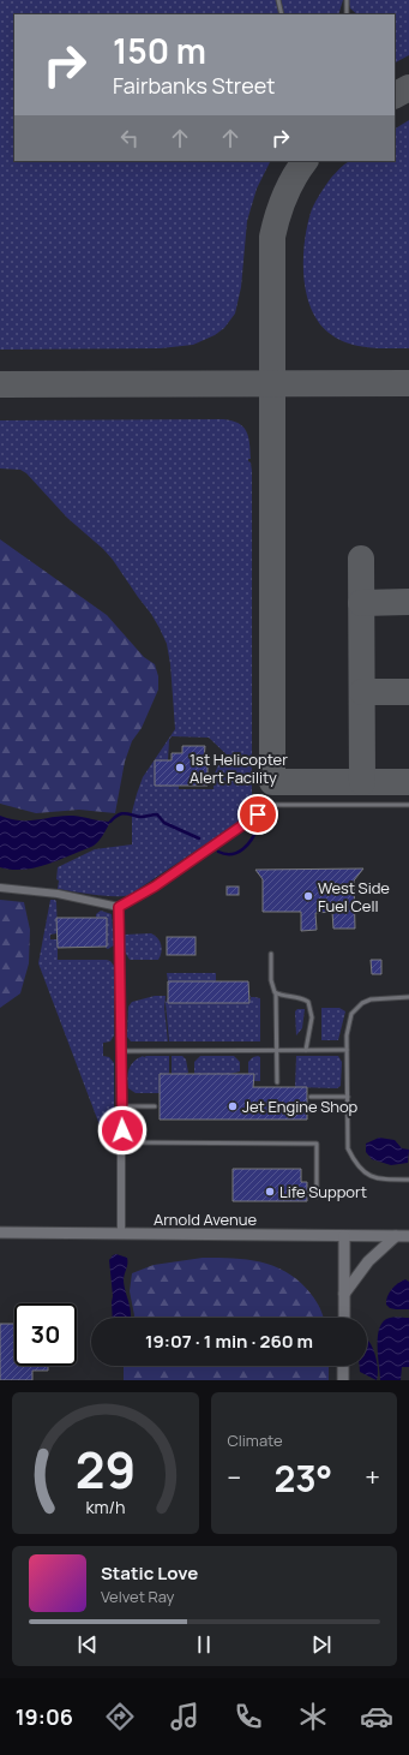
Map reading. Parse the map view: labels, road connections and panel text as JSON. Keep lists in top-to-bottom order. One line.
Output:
{"streets":{"street":["Arnold Avenue"]},"places":["1st Helicopter Alert Facility","West Side Fuel Cell","Jet Engine Shop","Life Support"],"page":{"turn":["150 m","Fairbanks Street"],"limit":"30","trip":"19:07 · 1 min · 260 m","tile":"Climate","heat":["−","23°","+"],"song":["Static Love","Velvet Ray"],"tabs":"19:06","gauge":["29","km/h"]}}
